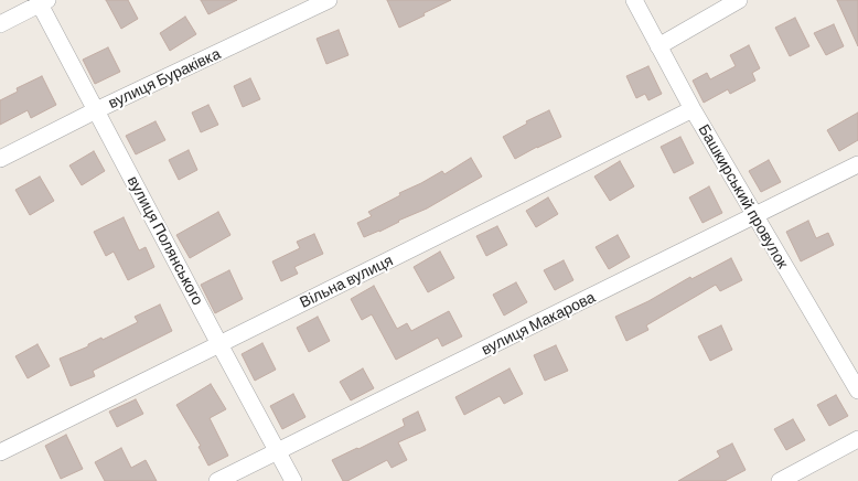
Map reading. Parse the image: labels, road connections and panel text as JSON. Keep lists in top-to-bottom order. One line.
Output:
{"streets":{"street":["вулиця Бураківка","Башкирський провулок","вулиця Полянського","Вільна вулиця","вулиця Макарова"]},"crossings":[["вулиця Бураківка","вулиця Полянського"],["Башкирський провулок","Вільна вулиця"],["Башкирський провулок","вулиця Макарова"],["вулиця Полянського","Вільна вулиця"],["вулиця Полянського","вулиця Макарова"]]}
